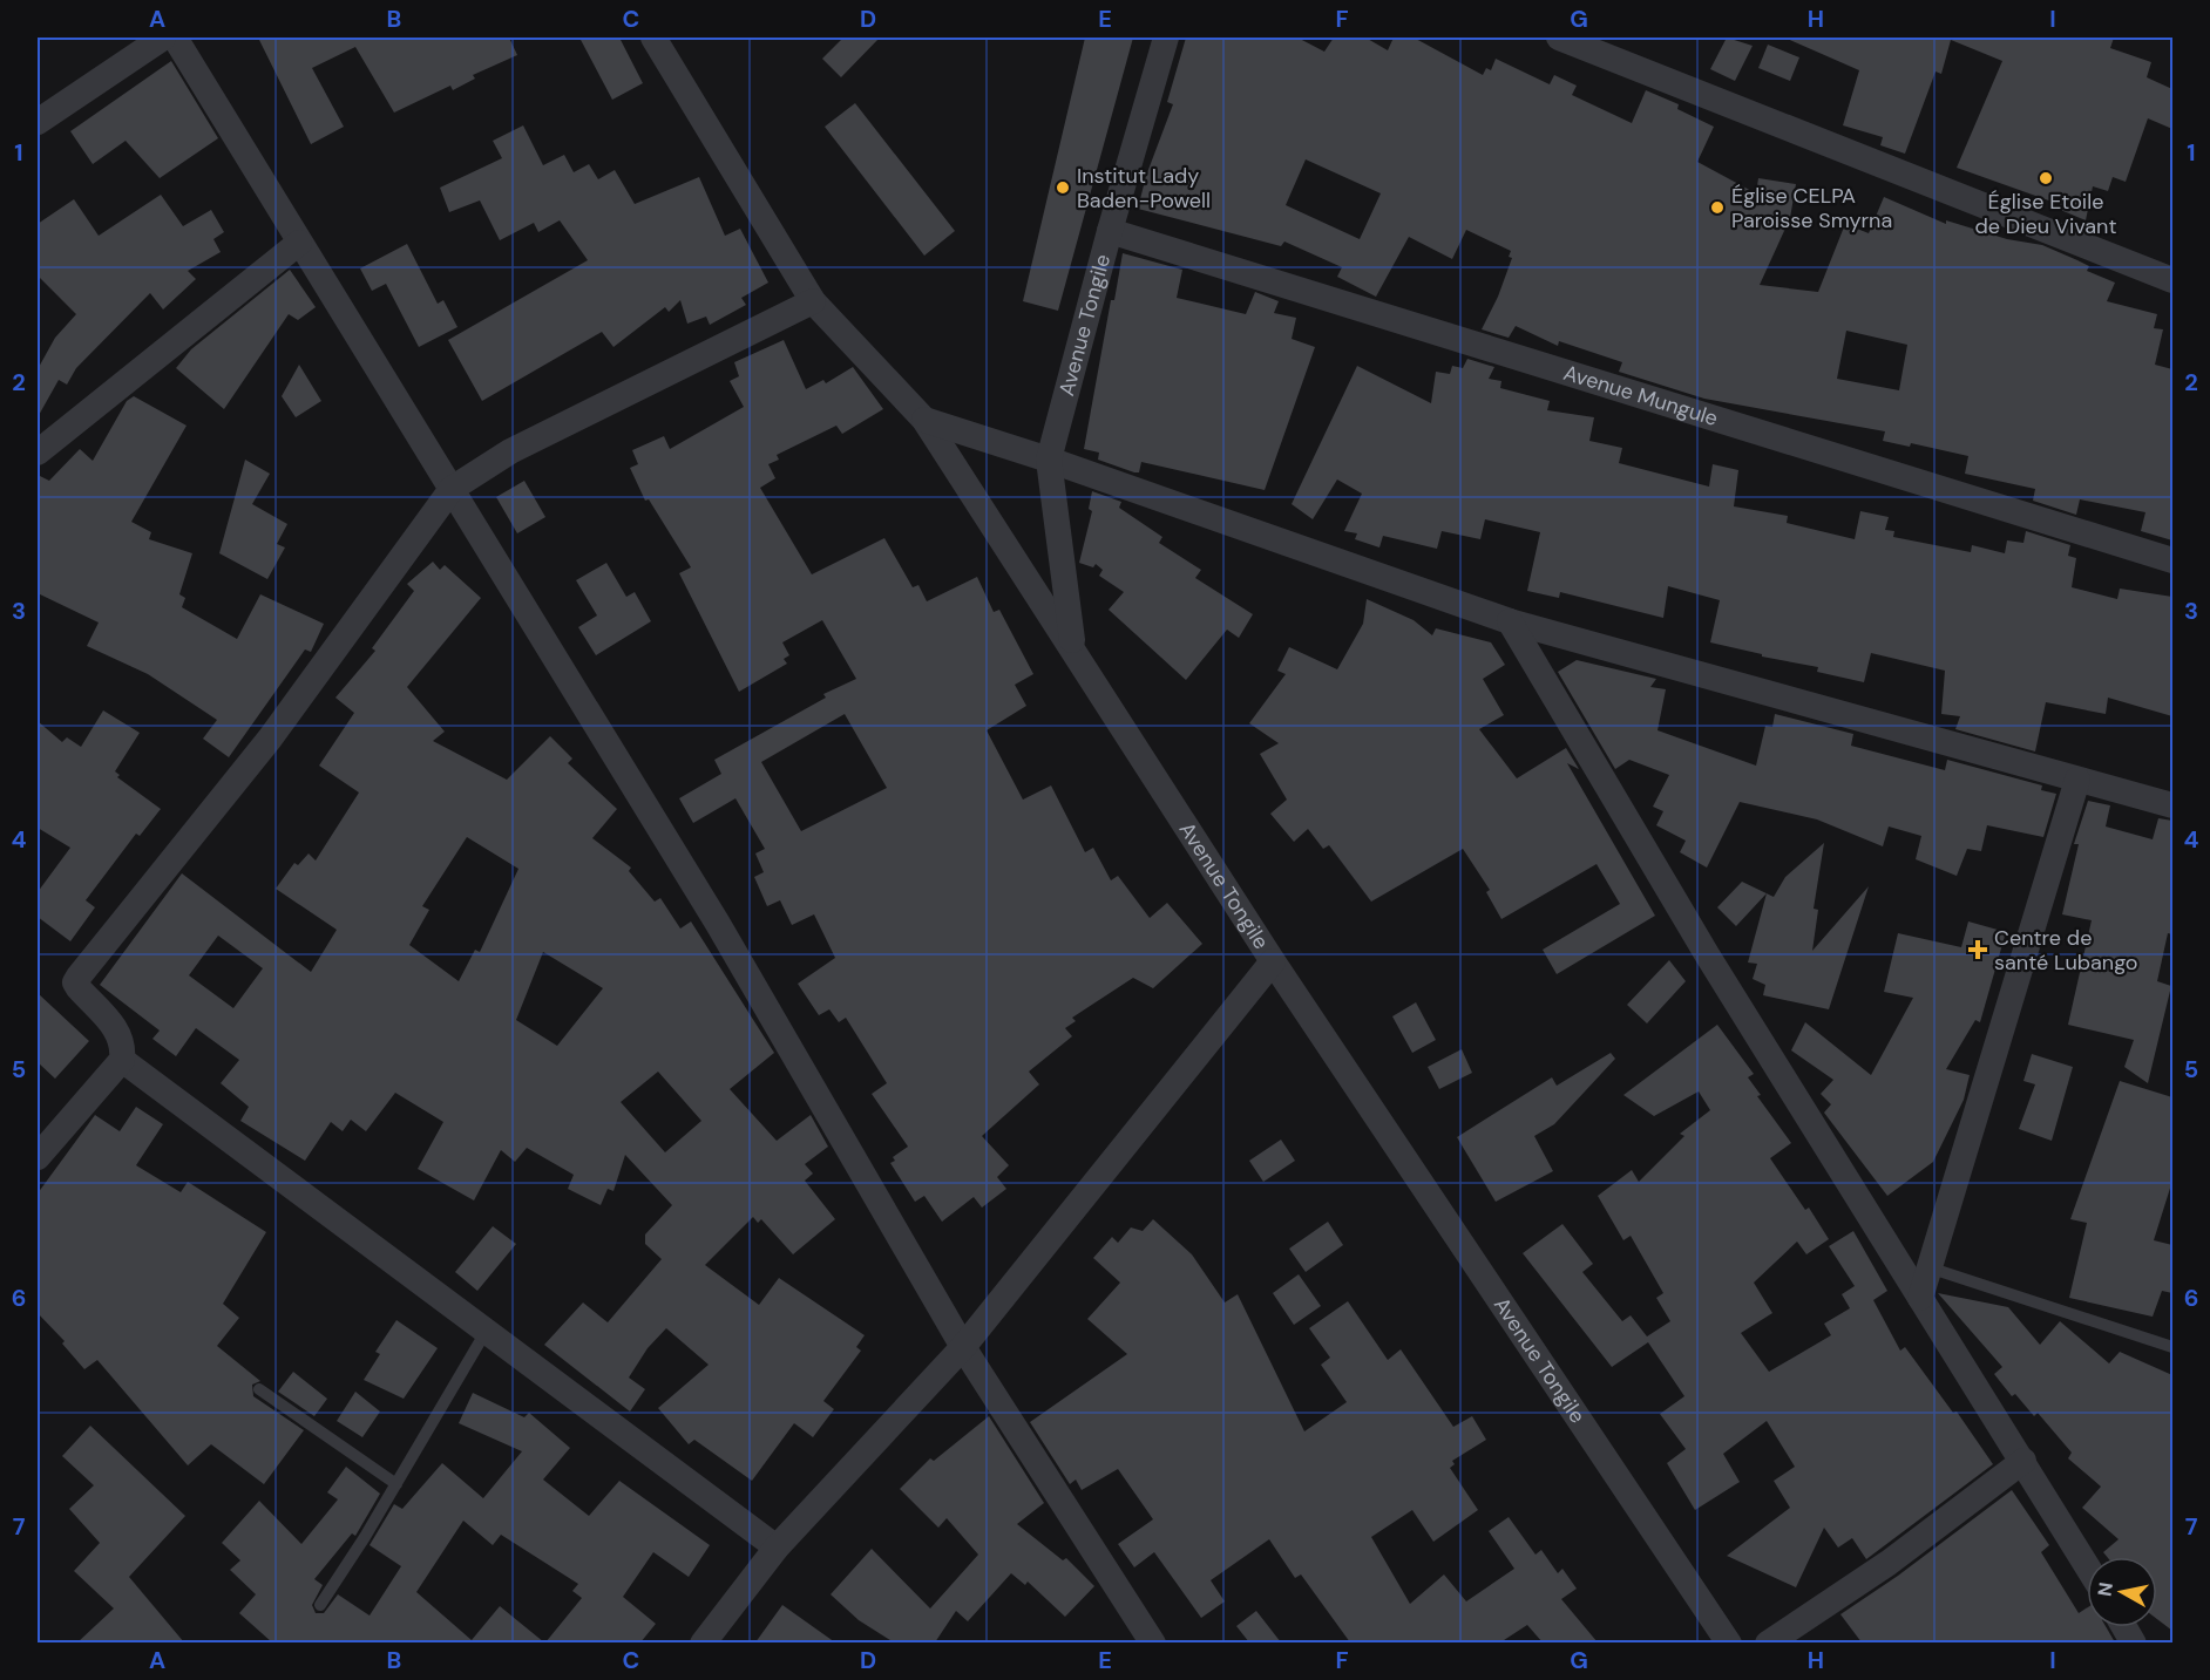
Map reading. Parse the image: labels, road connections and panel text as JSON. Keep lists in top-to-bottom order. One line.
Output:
{"streets":{"street":["Avenue Tongile","Avenue Mungule"]},"crossings":[["Avenue Tongile","Avenue Mungule"]],"places":{"other":["Église Etoile de Dieu Vivant","Institut Lady Baden-Powell","Église CELPA Paroisse Smyrna"],"health":["Centre de santé Lubango"]},"north":"left","grid":{"columns":["A","B","C","D","E","F","G","H","I"],"rows":["1","2","3","4","5","6","7"]}}
